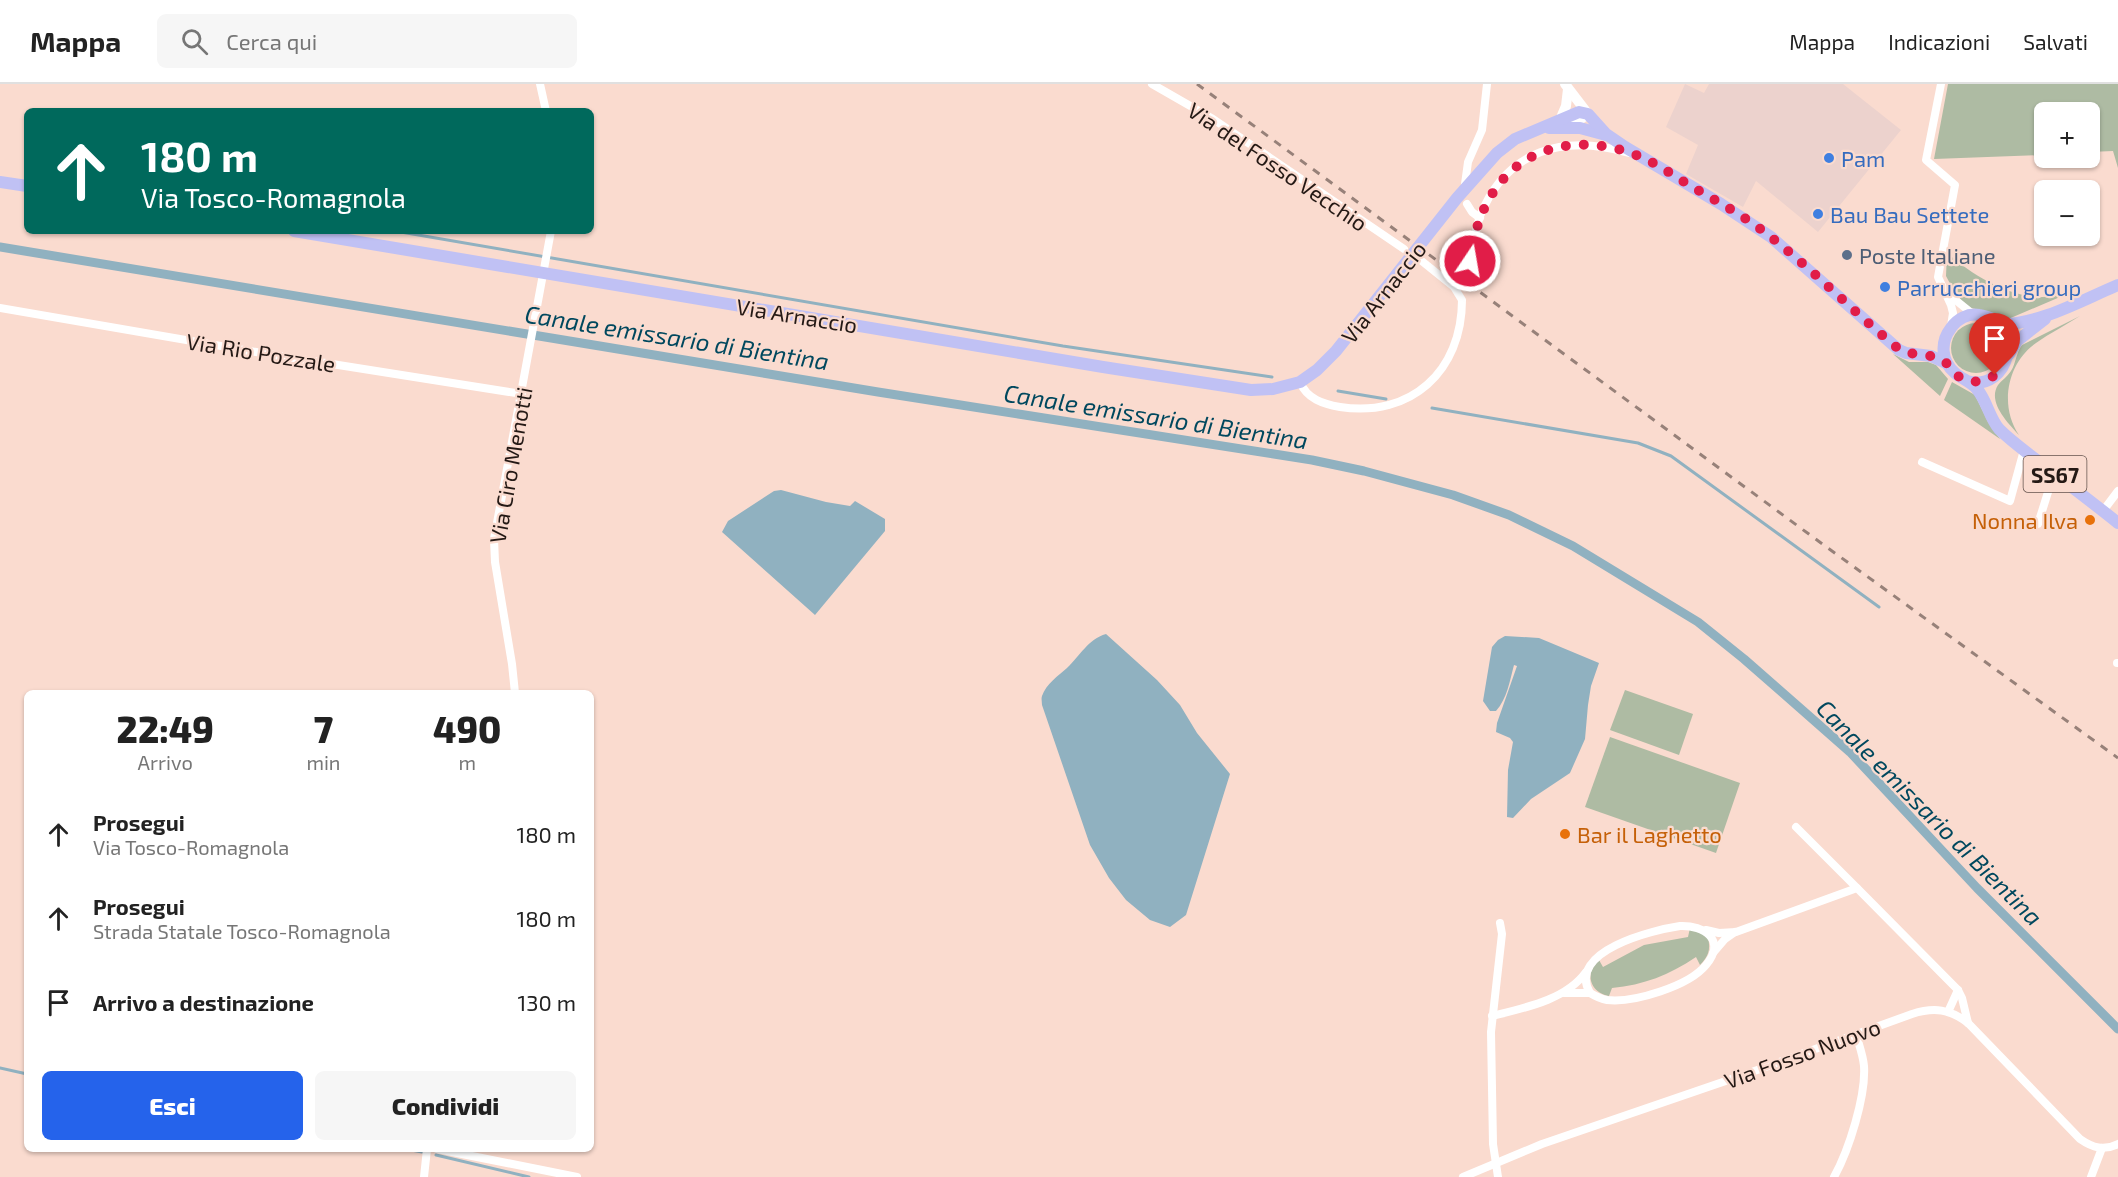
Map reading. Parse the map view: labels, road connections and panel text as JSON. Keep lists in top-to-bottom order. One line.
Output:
{"streets":{"main road":["Via Arnaccio","SS67"],"street":["Via del Fosso Vecchio","Via Rio Pozzale","Via Ciro Menotti","Via Fosso Nuovo"]},"crossings":[["Via Arnaccio","Via Ciro Menotti"],["Via Arnaccio","SS67"],["Via Rio Pozzale","Via Ciro Menotti"]],"water":["Canale emissario di Bientina"],"places":["Pam","Bau Bau Settete","Poste Italiane","Parrucchieri group","Nonna Ilva","Bar il Laghetto"],"page":{"header":"Mappa","search":"Cerca qui","nav":["Mappa","Indicazioni","Salvati"],"map_buttons":["+","−"],"turn":["180 m","Via Tosco-Romagnola"],"eta":["22:49","Arrivo","7","min","490","m"],"list":[{"name":"Prosegui","note":"Via Tosco-Romagnola","value":"180 m"},{"name":"Prosegui","note":"Strada Statale Tosco-Romagnola","value":"180 m"},{"name":"Arrivo a destinazione","value":"130 m"}],"buttons":["Esci","Condividi"]}}
